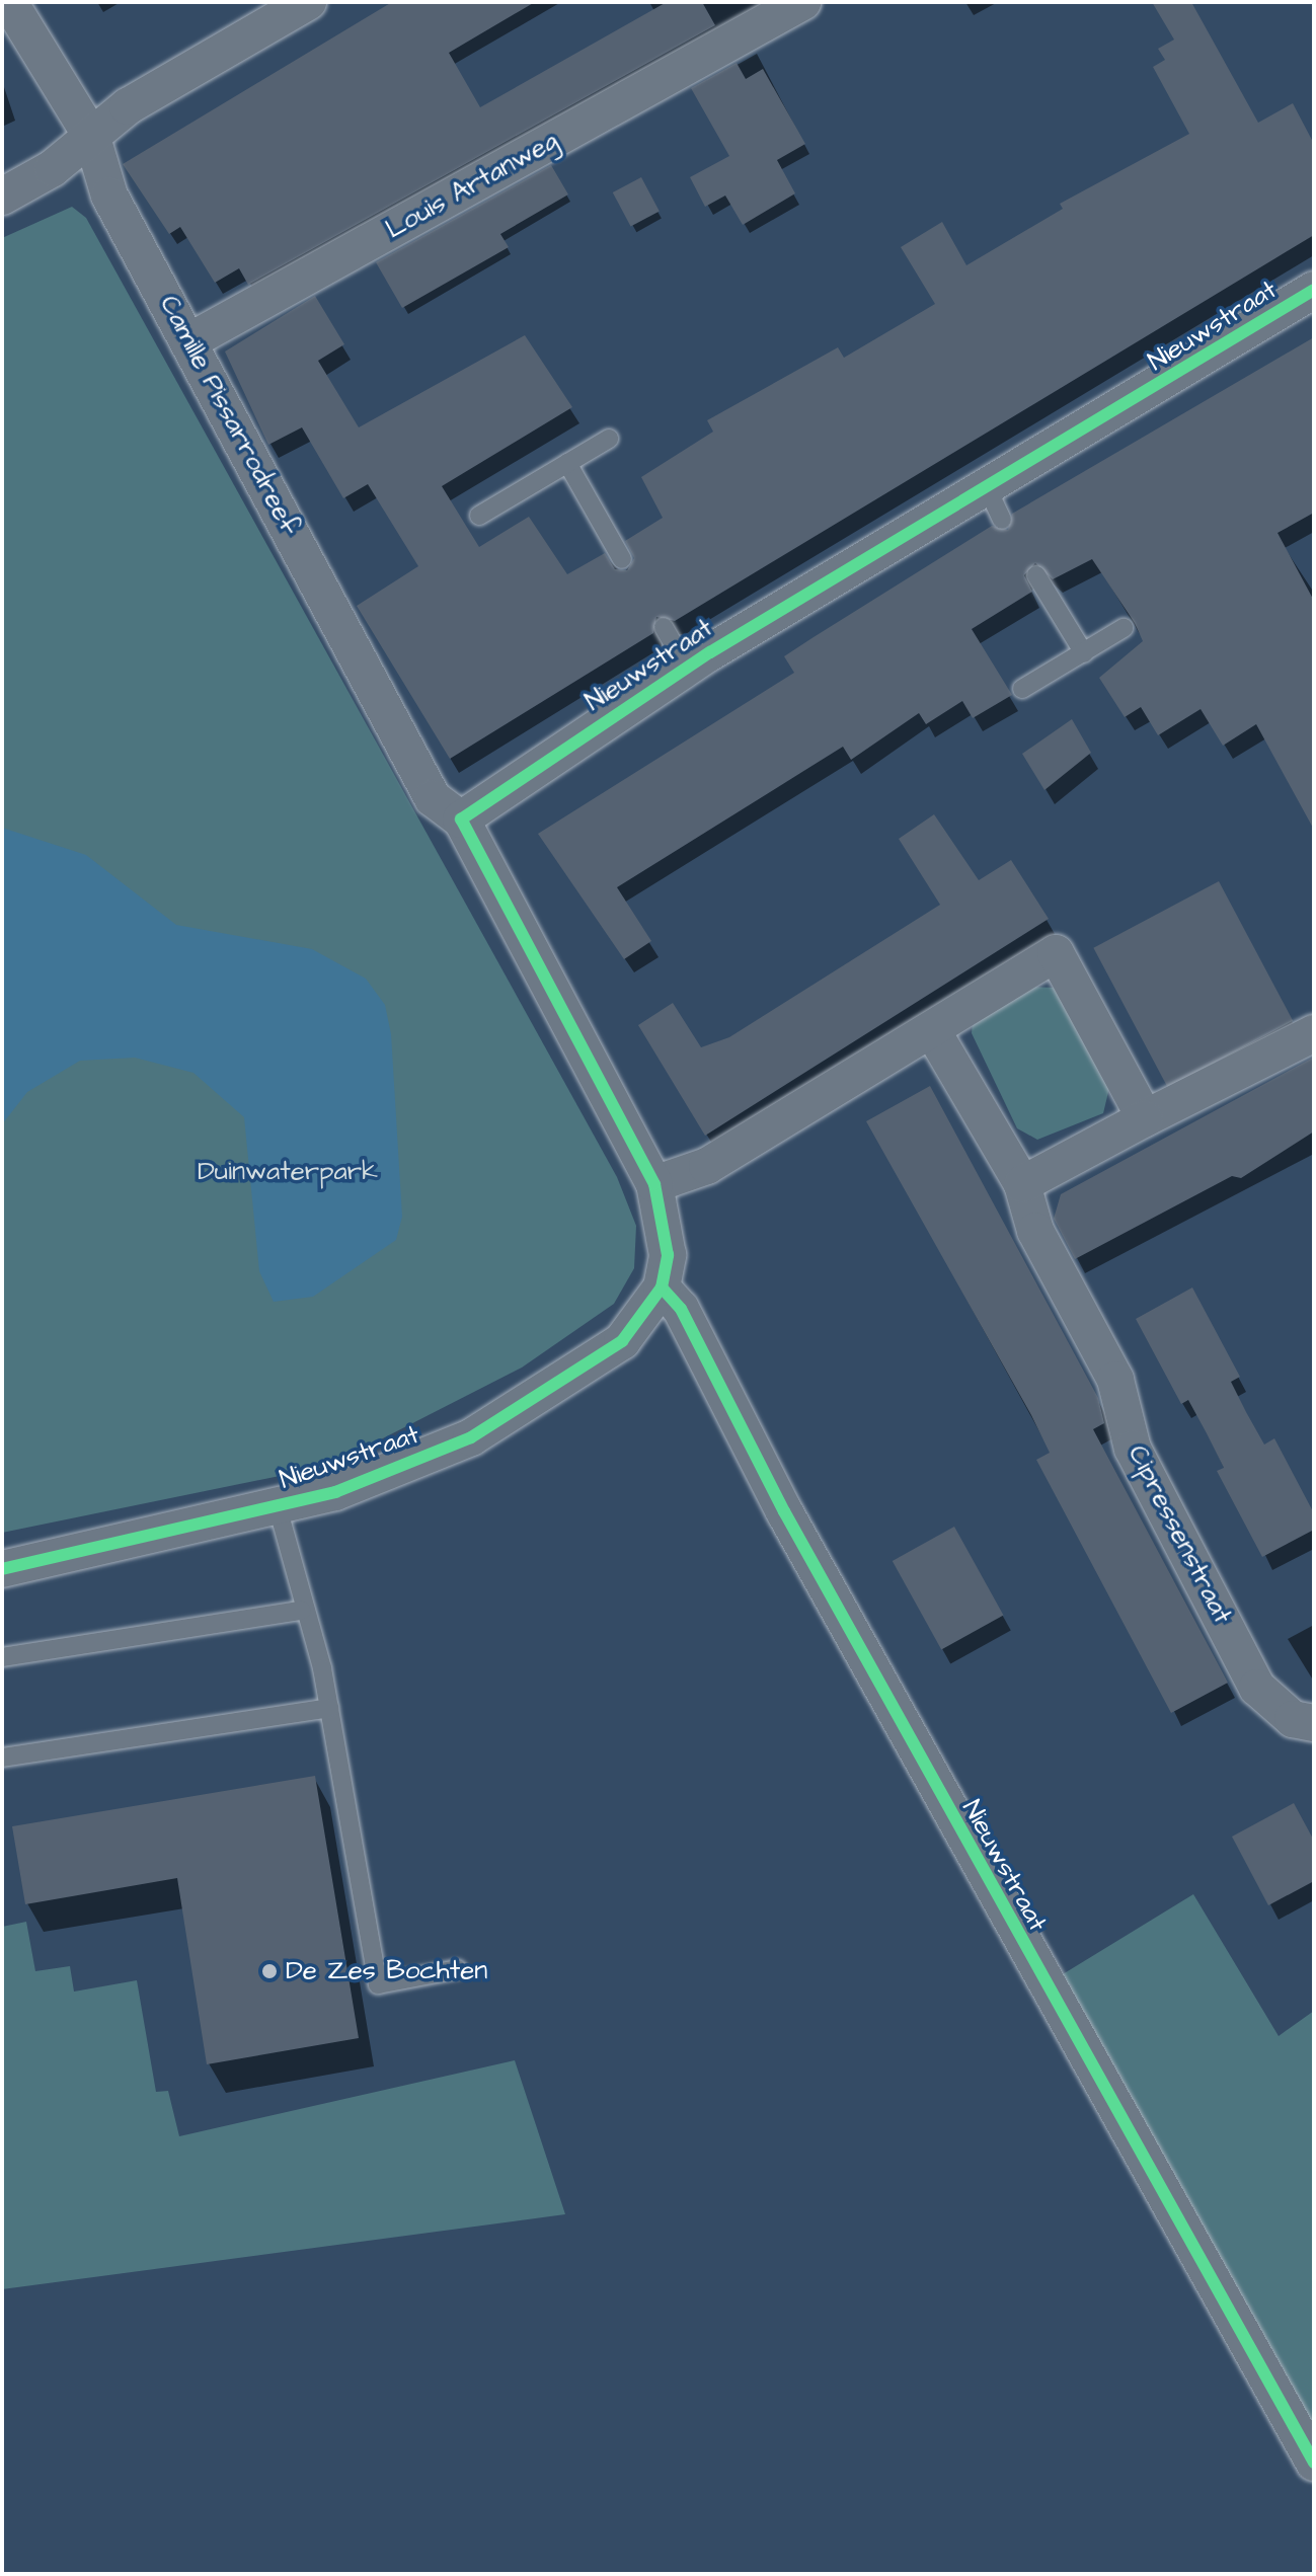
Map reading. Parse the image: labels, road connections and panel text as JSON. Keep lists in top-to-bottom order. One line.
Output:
{"streets":{"street":["Louis Artanweg","Nieuwstraat","Camille Pissarrodreef","Cipressenstraat"]},"crossings":[["Louis Artanweg","Camille Pissarrodreef"],["Nieuwstraat","Camille Pissarrodreef"]],"parks":["Duinwaterpark"],"places":["De Zes Bochten"]}
